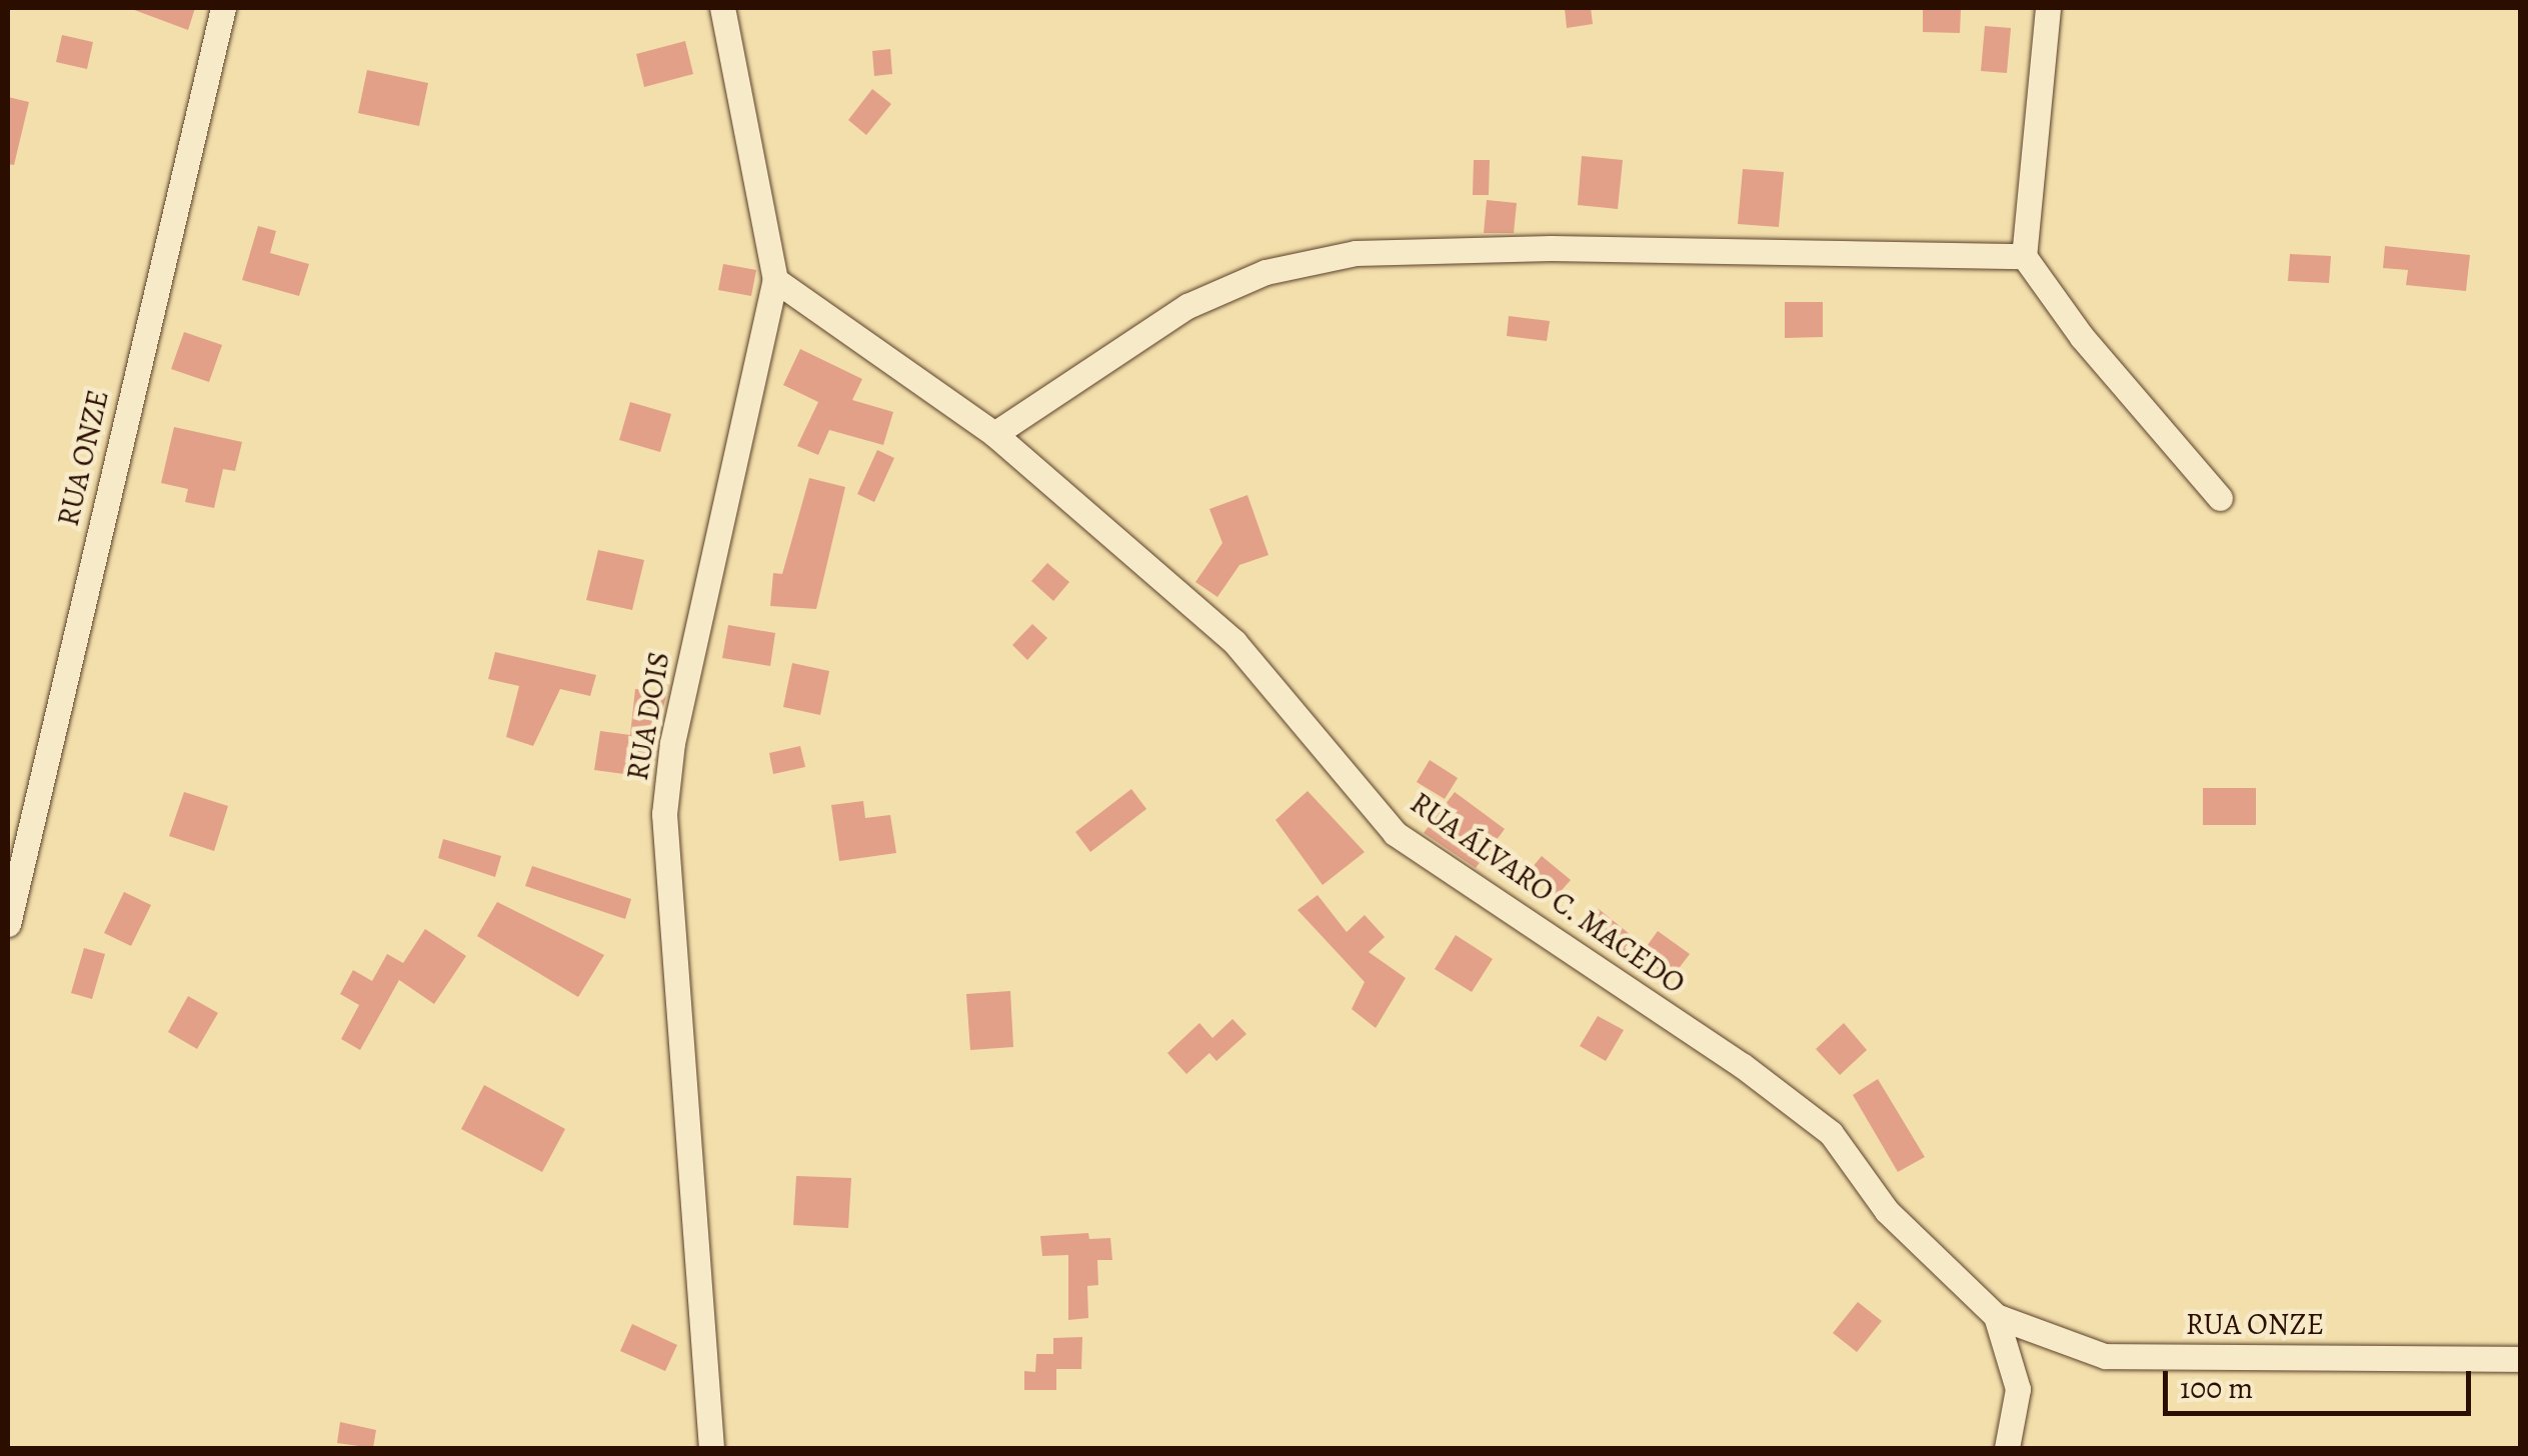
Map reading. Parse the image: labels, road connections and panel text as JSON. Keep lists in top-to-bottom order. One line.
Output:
{"streets":{"street":["RUA ONZE","RUA DOIS","RUA ÁLVARO C. MACEDO"]},"crossings":[["RUA ONZE","RUA ÁLVARO C. MACEDO"],["RUA DOIS","RUA ÁLVARO C. MACEDO"]],"scale_bar":"100 m"}
